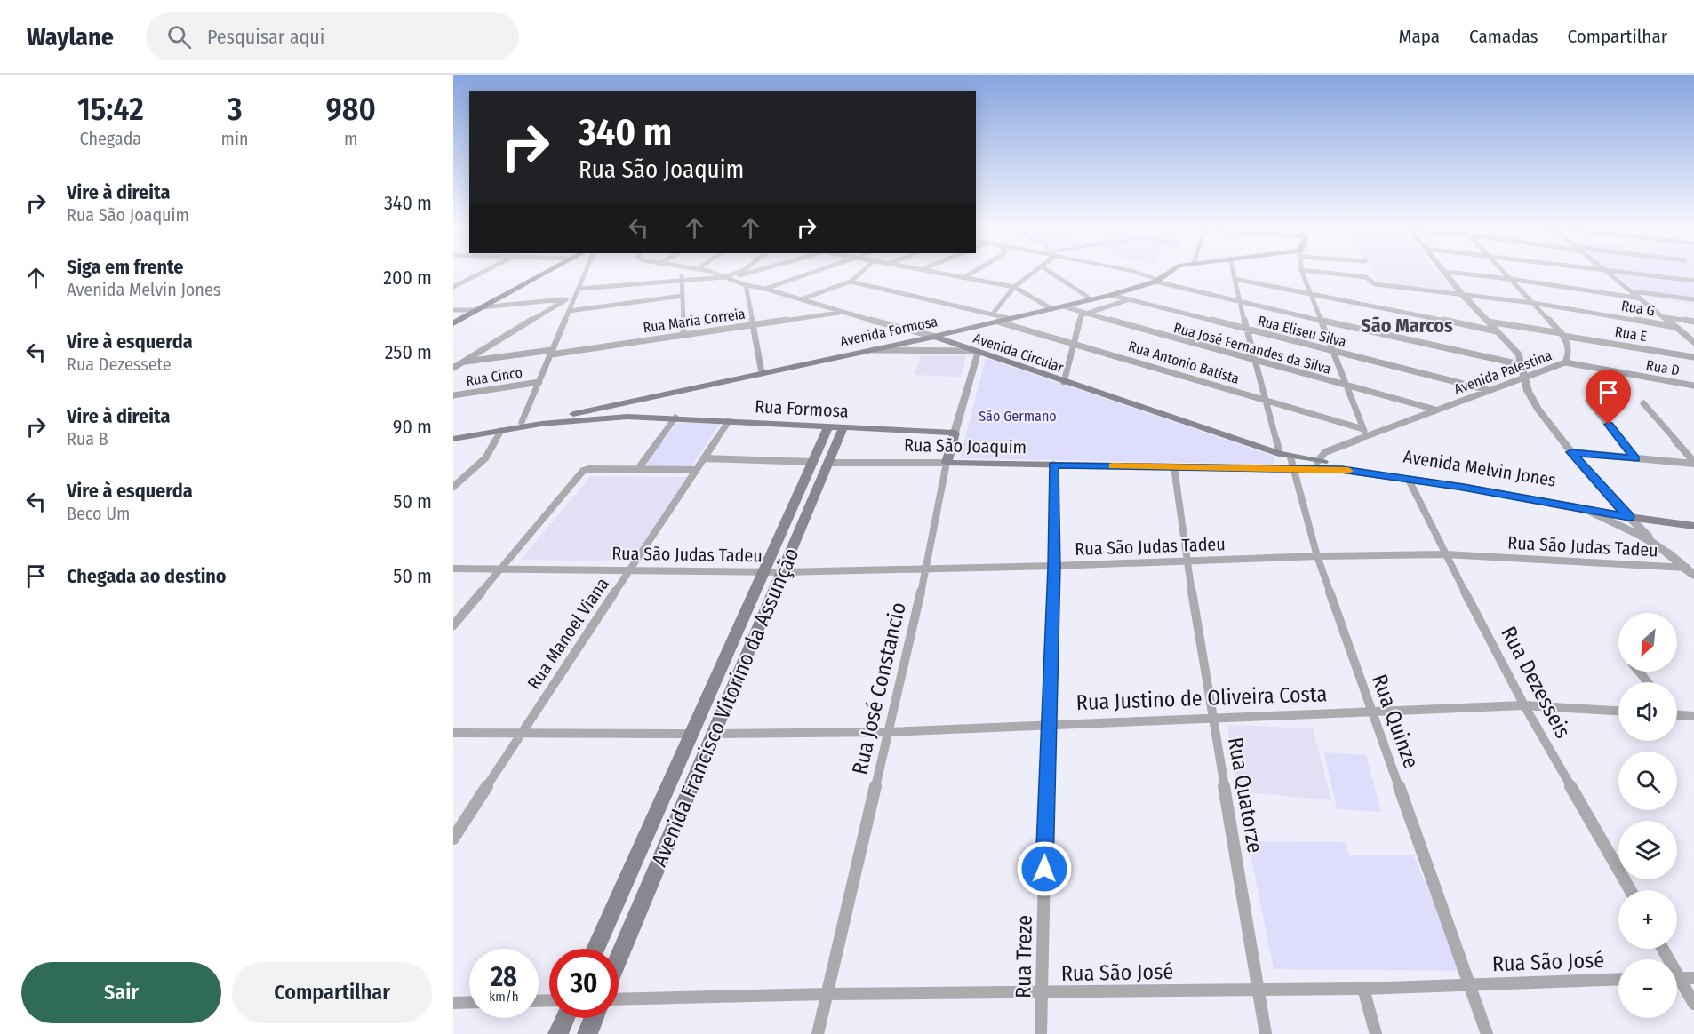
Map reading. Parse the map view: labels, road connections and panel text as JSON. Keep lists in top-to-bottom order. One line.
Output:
{"streets":{"main road":["Avenida Formosa","Avenida Circular","Rua Formosa","Rua São Joaquim","Avenida Melvin Jones","Rua José Constancio","Avenida Francisco Vitorino da Assunção"],"street":["Rua G","Rua Maria Correia","Rua Eliseu Silva","Rua E","Rua José Fernandes da Silva","Rua Antonio Batista","Rua D","Avenida Palestina","Rua Cinco","Rua São Judas Tadeu","Rua Manoel Viana","Rua Dezesseis","Rua Justino de Oliveira Costa","Rua Quinze","Rua Quatorze","Rua Treze","Rua São José"]},"crossings":[["Rua G","Avenida Palestina"],["Rua Maria Correia","Avenida Circular"],["Avenida Formosa","Rua Eliseu Silva"],["Avenida Formosa","Rua José Fernandes da Silva"],["Avenida Formosa","Avenida Circular"],["Avenida Formosa","Rua Antonio Batista"],["Avenida Formosa","Rua Formosa"],["Rua Eliseu Silva","Avenida Palestina"],["Rua E","Avenida Palestina"],["Rua José Fernandes da Silva","Avenida Palestina"],["Avenida Circular","Rua São Joaquim"],["Avenida Circular","Avenida Melvin Jones"],["Avenida Circular","Rua José Constancio"],["Avenida Circular","Rua Quinze"],["Rua D","Avenida Palestina"],["Avenida Palestina","Avenida Melvin Jones"],["Rua Formosa","Rua Manoel Viana"],["Rua Formosa","Rua José Constancio"],["Rua Formosa","Avenida Francisco Vitorino da Assunção"],["Rua São Joaquim","Avenida Melvin Jones"],["Rua São Joaquim","Rua José Constancio"],["Rua São Joaquim","Avenida Francisco Vitorino da Assunção"],["Rua São Joaquim","Rua Quinze"],["Rua São Joaquim","Rua Quatorze"],["Rua São Joaquim","Rua Treze"],["Avenida Melvin Jones","Rua Dezesseis"],["Avenida Melvin Jones","Rua Quinze"],["Rua São Judas Tadeu","Rua Manoel Viana"],["Rua São Judas Tadeu","Rua Dezesseis"],["Rua São Judas Tadeu","Rua José Constancio"],["Rua São Judas Tadeu","Avenida Francisco Vitorino da Assunção"],["Rua São Judas Tadeu","Rua Quinze"],["Rua São Judas Tadeu","Rua Quatorze"],["Rua São Judas Tadeu","Rua Treze"],["Rua Dezesseis","Rua Justino de Oliveira Costa"],["Rua José Constancio","Rua Justino de Oliveira Costa"],["Rua José Constancio","Rua São José"],["Rua Justino de Oliveira Costa","Avenida Francisco Vitorino da Assunção"],["Rua Justino de Oliveira Costa","Rua Quinze"],["Rua Justino de Oliveira Costa","Rua Quatorze"],["Rua Justino de Oliveira Costa","Rua Treze"],["Rua Quinze","Rua São José"],["Rua Quatorze","Rua São José"],["Rua Treze","Rua São José"]],"districts":["São Marcos"],"parks":["São Germano"],"north":"bottom left","page":{"header":"Waylane","search":"Pesquisar aqui","nav":["Mapa","Camadas","Compartilhar"],"eta":["15:42","Chegada","3","min","980","m"],"turn":["340 m","Rua São Joaquim"],"list":[{"name":"Vire à direita","note":"Rua São Joaquim","value":"340 m"},{"name":"Siga em frente","note":"Avenida Melvin Jones","value":"200 m"},{"name":"Vire à esquerda","note":"Rua Dezessete","value":"250 m"},{"name":"Vire à direita","note":"Rua B","value":"90 m"},{"name":"Vire à esquerda","note":"Beco Um","value":"50 m"},{"name":"Chegada ao destino","value":"50 m"}],"map_buttons":["+","−"],"speed":"28 km/h","limit":"30","buttons":["Sair","Compartilhar"]}}
